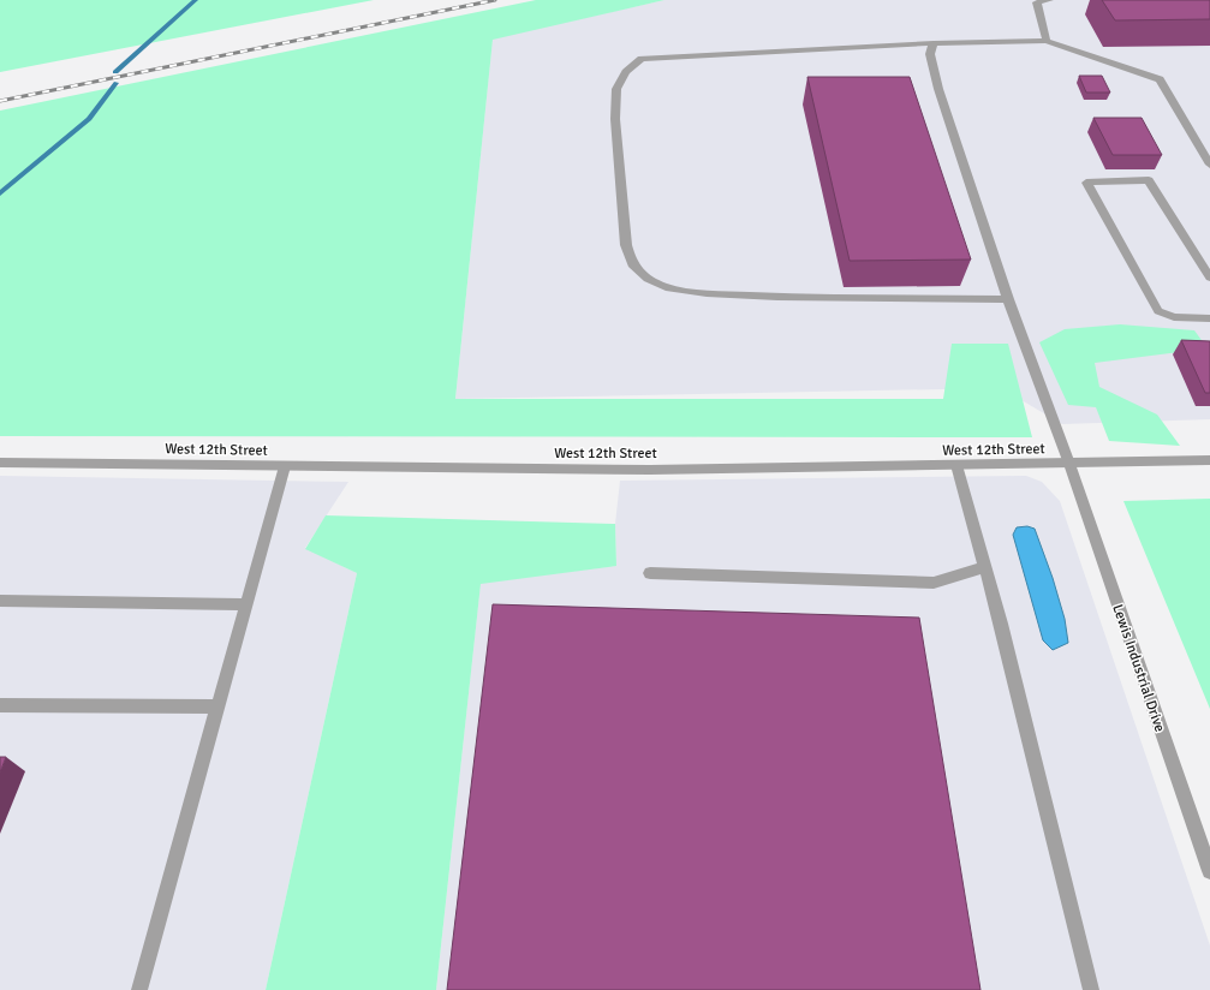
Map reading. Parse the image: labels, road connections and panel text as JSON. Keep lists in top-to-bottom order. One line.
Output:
{"streets":{"street":["West 12th Street","Lewis Industrial Drive"]},"crossings":[["West 12th Street","Lewis Industrial Drive"]]}
